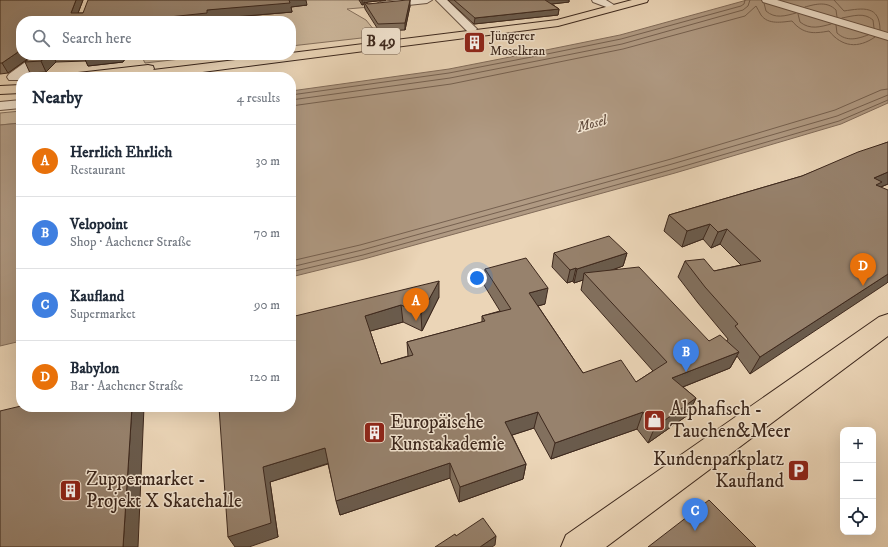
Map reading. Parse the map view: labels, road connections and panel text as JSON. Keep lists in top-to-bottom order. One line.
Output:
{"streets":{"main road":["B 49"]},"water":["Mosel"],"places":{"building":["Jüngerer Moselkran","Europäische Kunstakademie","Zuppermarket - Projekt X Skatehalle"],"shop":["Alphafisch - Tauchen&Meer"],"parking":["Kundenparkplatz Kaufland"]},"page":{"search":"Search here","heading":["Nearby","4 results"],"list":[{"mark":"A","name":"Herrlich Ehrlich","note":"Restaurant","value":"30 m"},{"mark":"B","name":"Velopoint","note":"Shop · Aachener Straße","value":"70 m"},{"mark":"C","name":"Kaufland","note":"Supermarket","value":"90 m"},{"mark":"D","name":"Babylon","note":"Bar · Aachener Straße","value":"120 m"}],"pins":["D","A","B","C"],"map_buttons":["+","−"]}}
